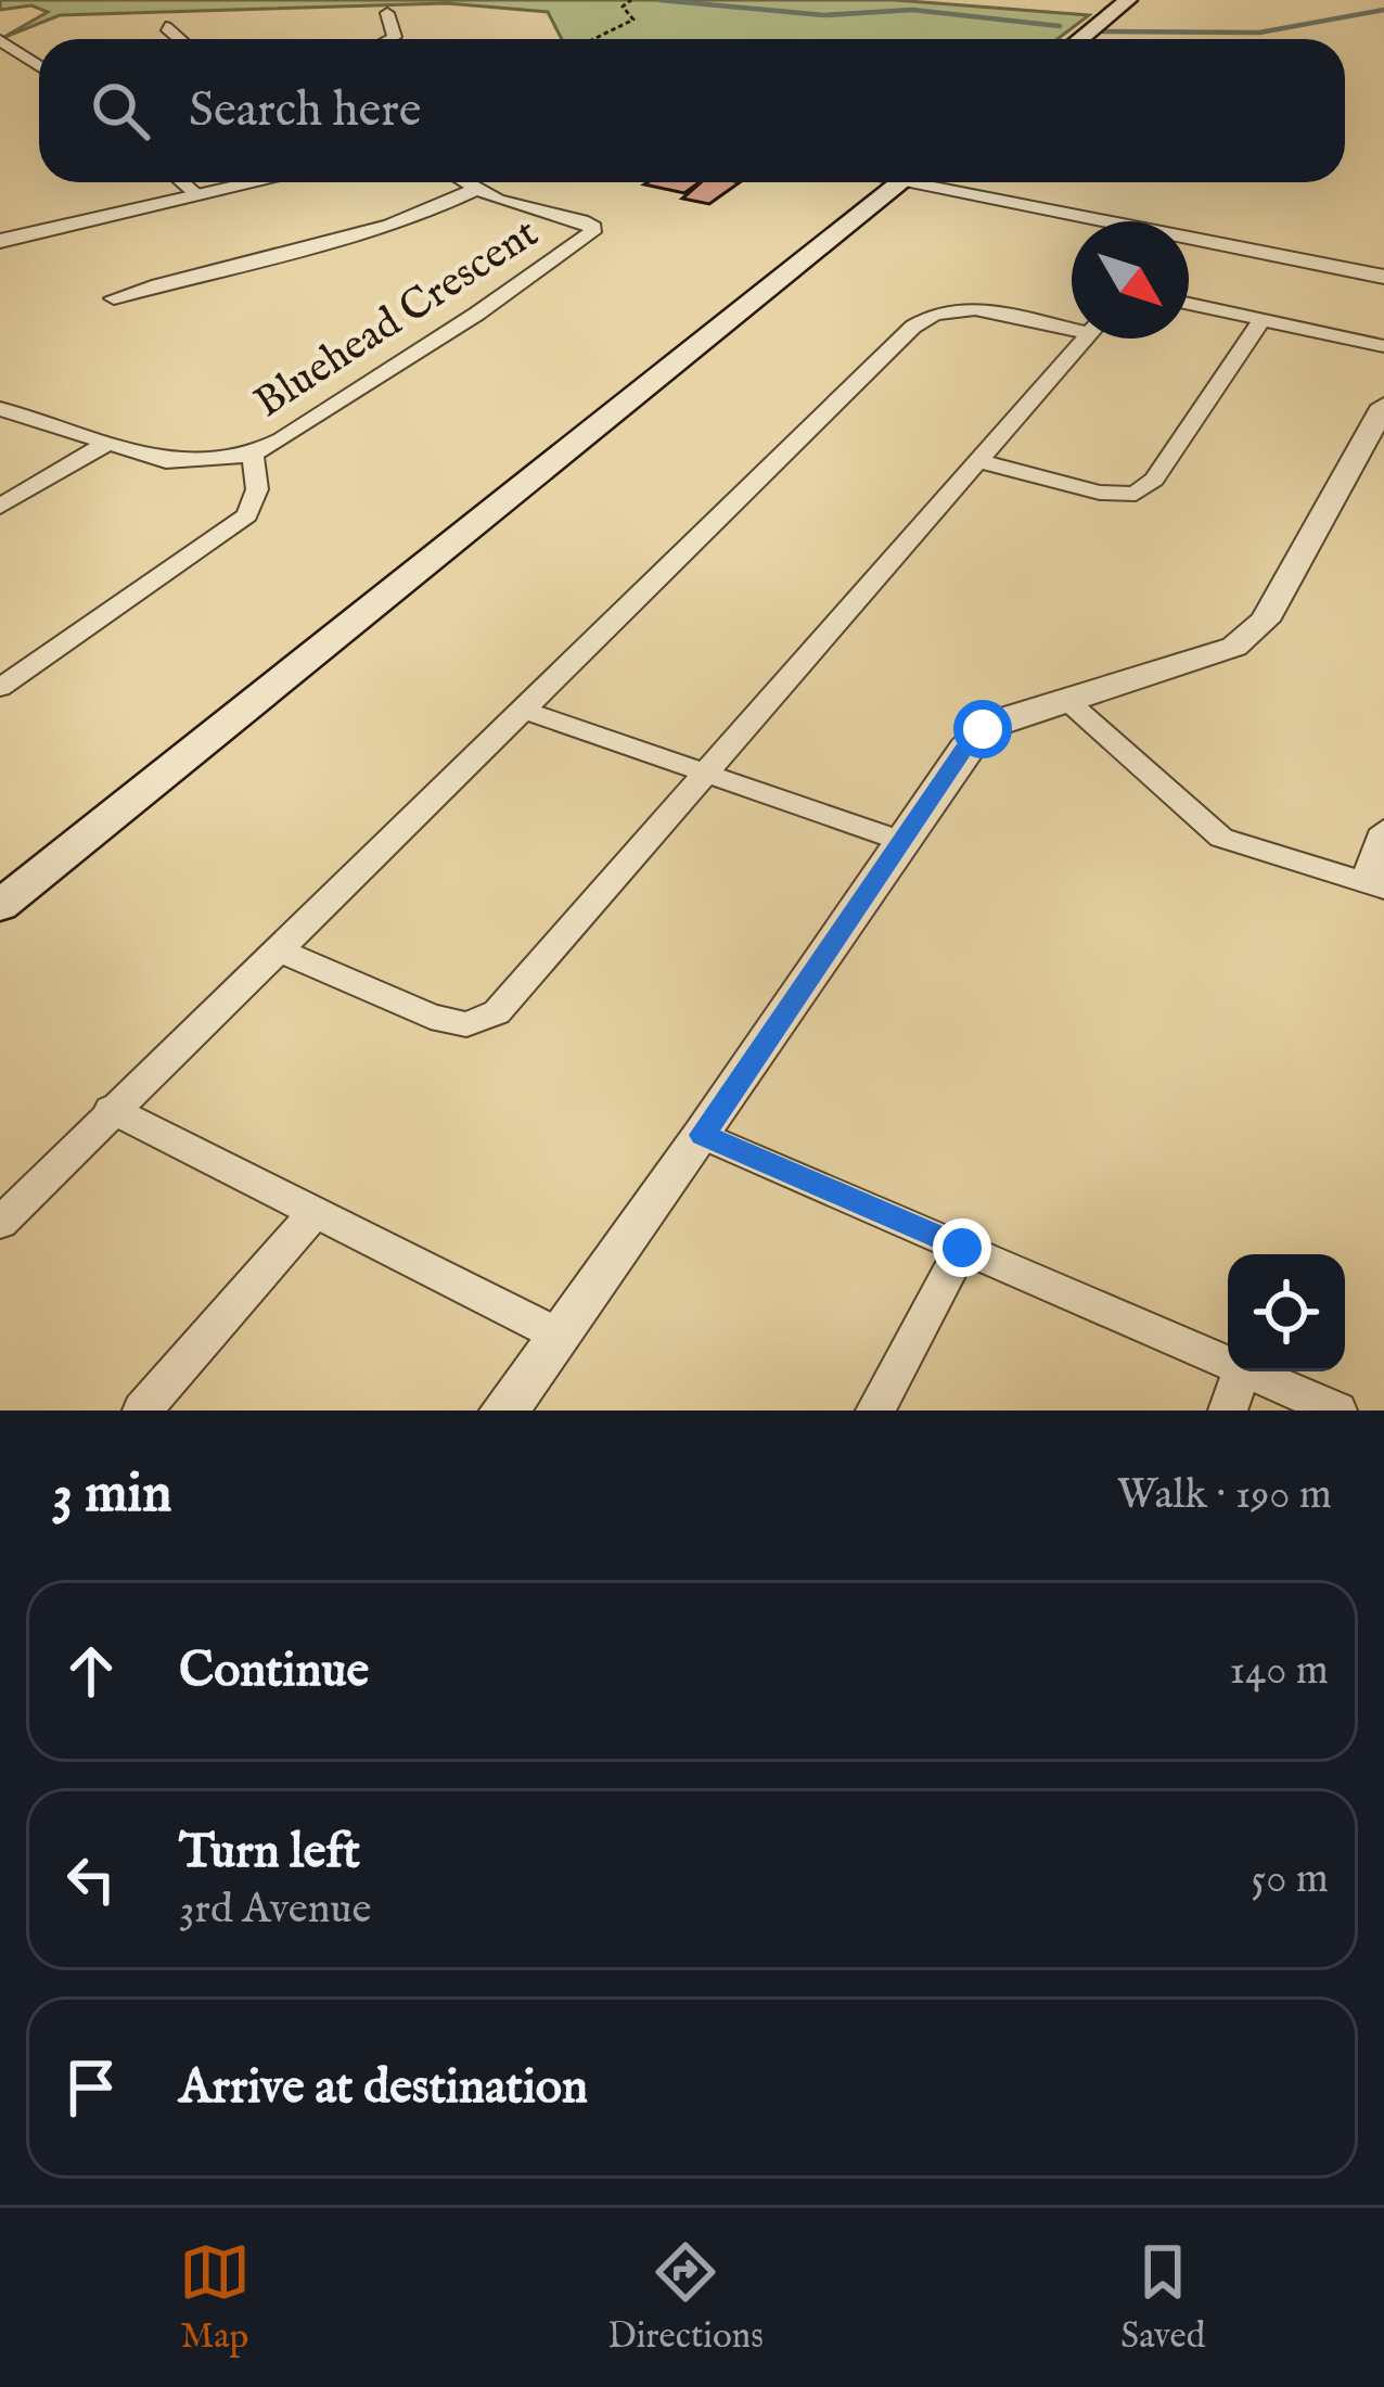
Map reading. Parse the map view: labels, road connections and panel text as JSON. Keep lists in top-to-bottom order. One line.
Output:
{"streets":{"street":["Bluehead Crescent"]},"north":"bottom right","page":{"search":"Search here","heading":["3 min","Walk · 190 m"],"list":[["Continue","140 m"],["Turn left","3rd Avenue","50 m"],"Arrive at destination"],"nav":["Map","Directions","Saved"]}}
